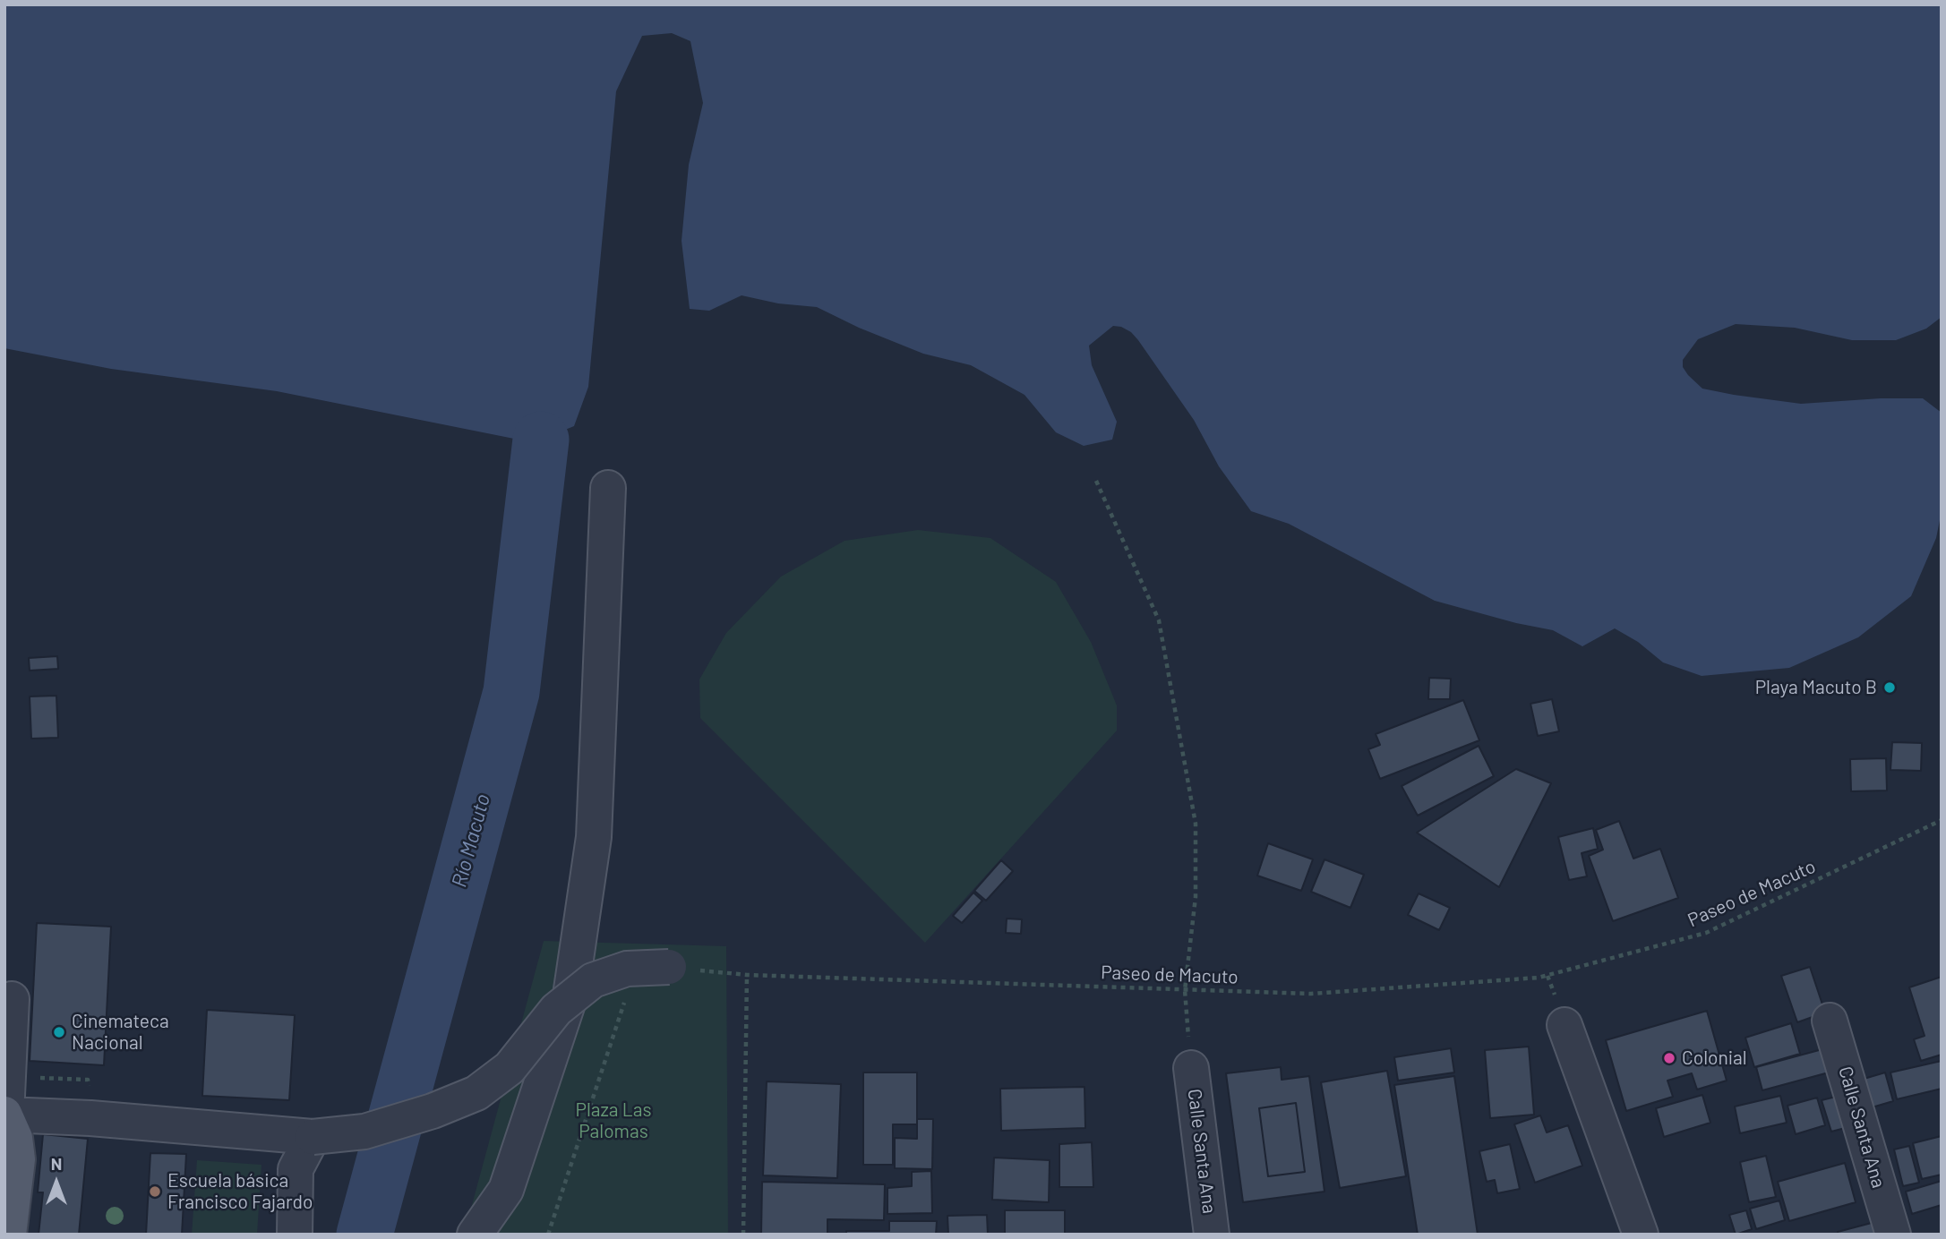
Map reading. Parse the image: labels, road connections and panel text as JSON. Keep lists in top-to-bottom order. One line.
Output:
{"streets":{"street":["Calle Santa Ana"],"path":["Paseo de Macuto"]},"water":["Río Macuto"],"parks":["Plaza Las Palomas"],"places":["Playa Macuto B","Cinemateca Nacional","Colonial","Escuela básica Francisco Fajardo"],"north":"top"}
